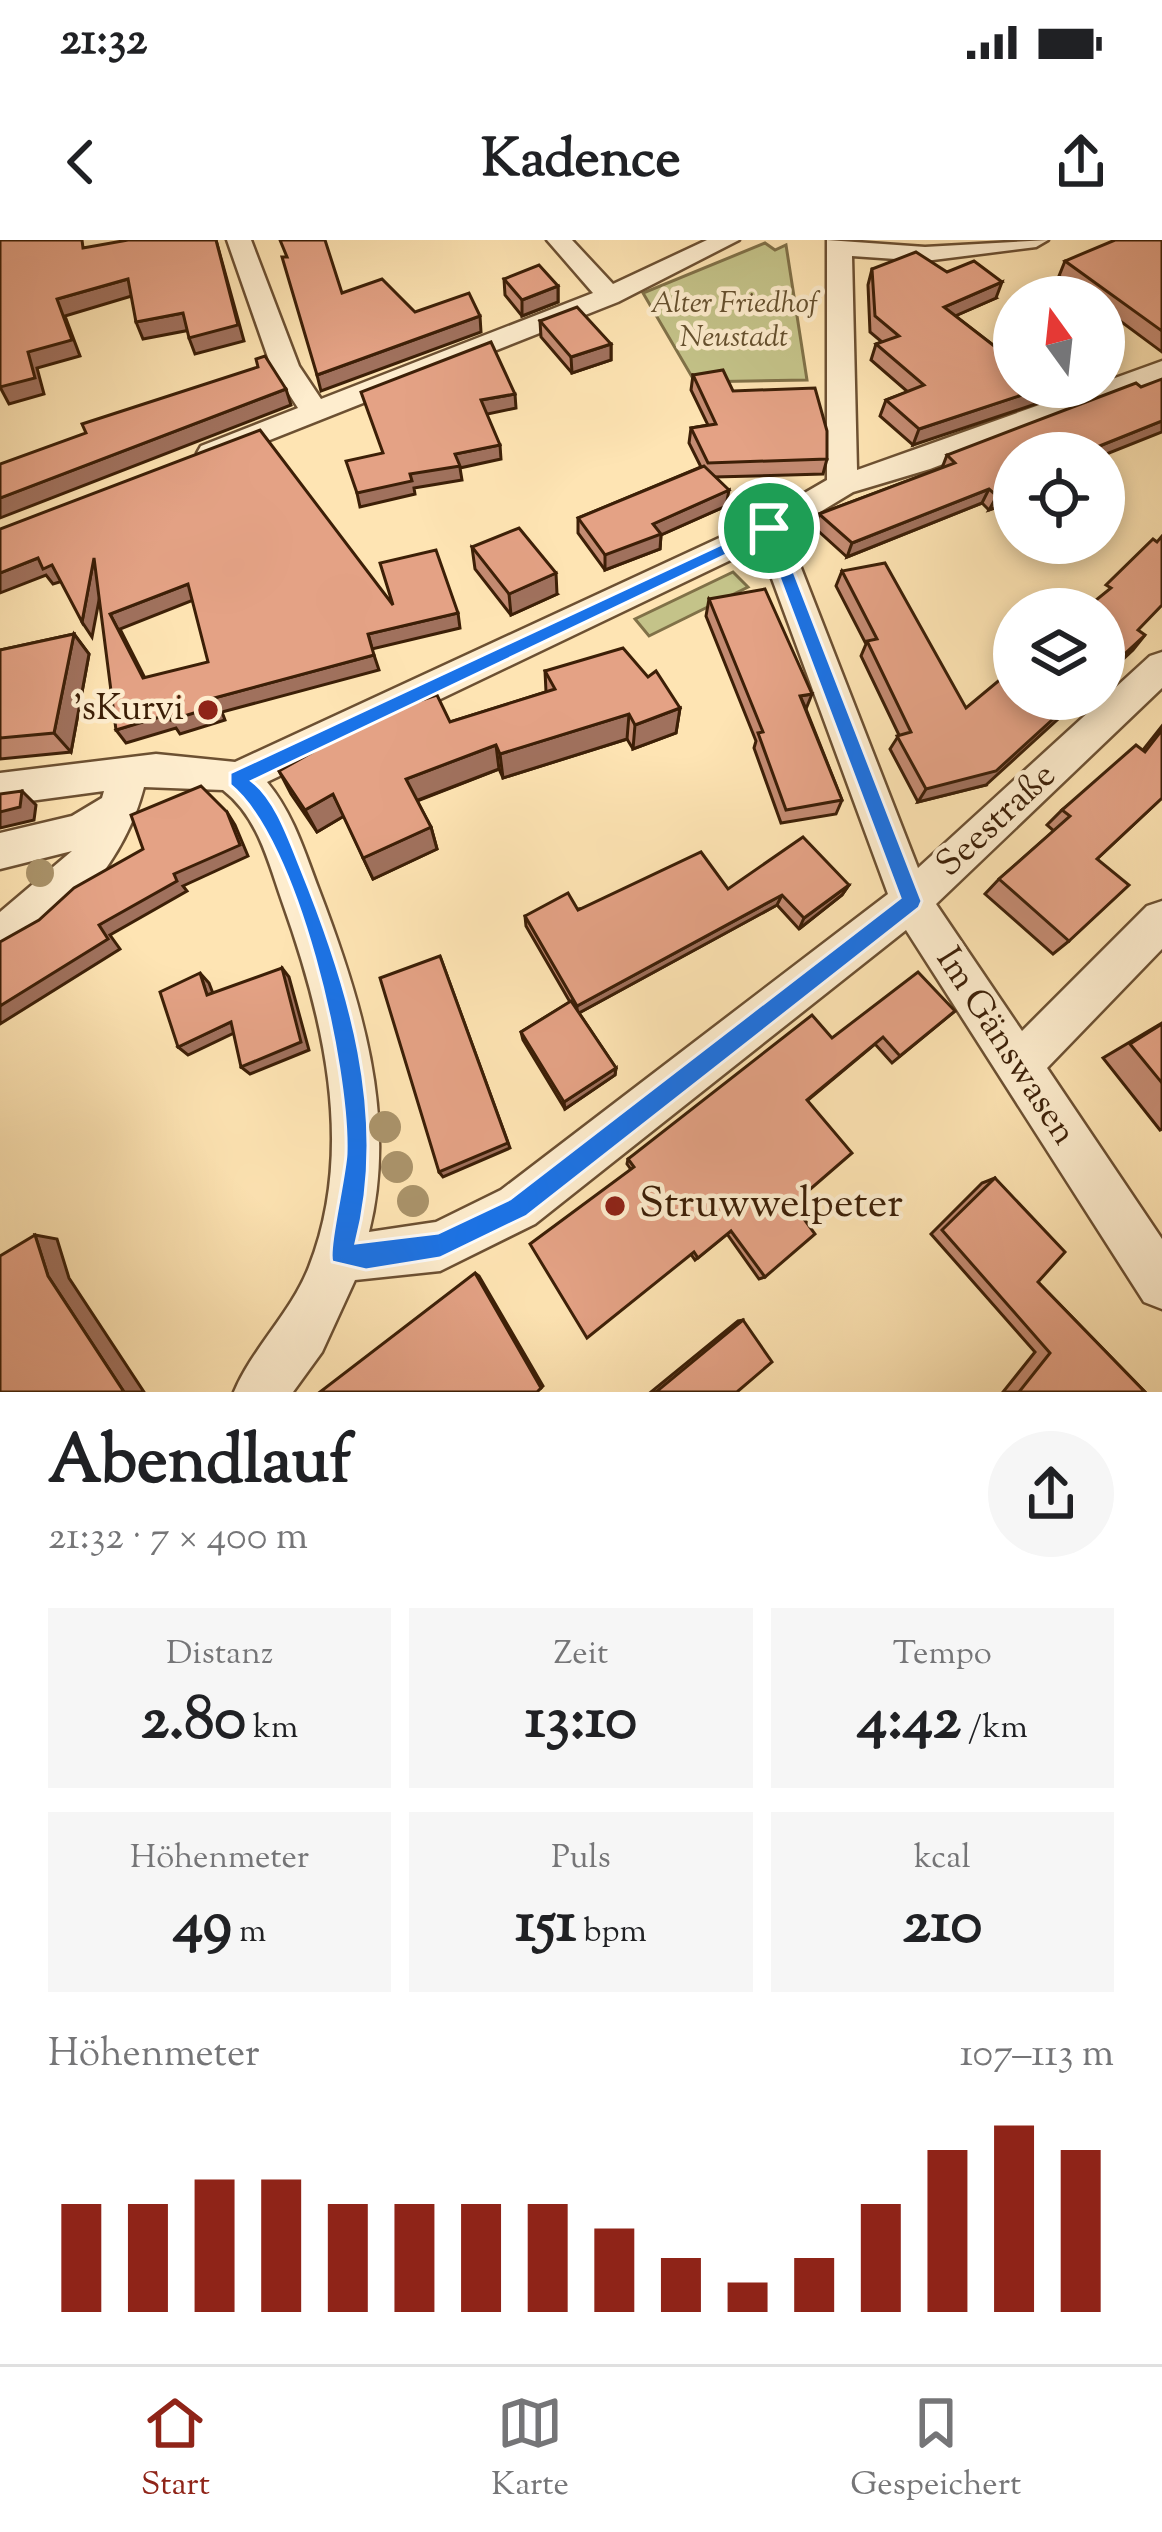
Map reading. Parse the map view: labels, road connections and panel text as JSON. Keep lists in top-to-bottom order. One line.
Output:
{"streets":{"street":["Seestraße","Im Gänswasen"]},"crossings":[["Seestraße","Im Gänswasen"]],"parks":["Alter Friedhof Neustadt"],"places":["'sKurvi","Struwwelpeter"],"north":"top","page":{"status":"21:32","header":"Kadence","heading":["Abendlauf","21:32 · 7 × 400 m"],"stats":[["Distanz","2.80 km"],["Zeit","13:10"],["Tempo","4:42 /km"],["Höhenmeter","49 m"],["Puls","151 bpm"],["kcal","210"]],"chart":["Höhenmeter","107–113 m"],"tabs":["Start","Karte","Gespeichert"]}}
